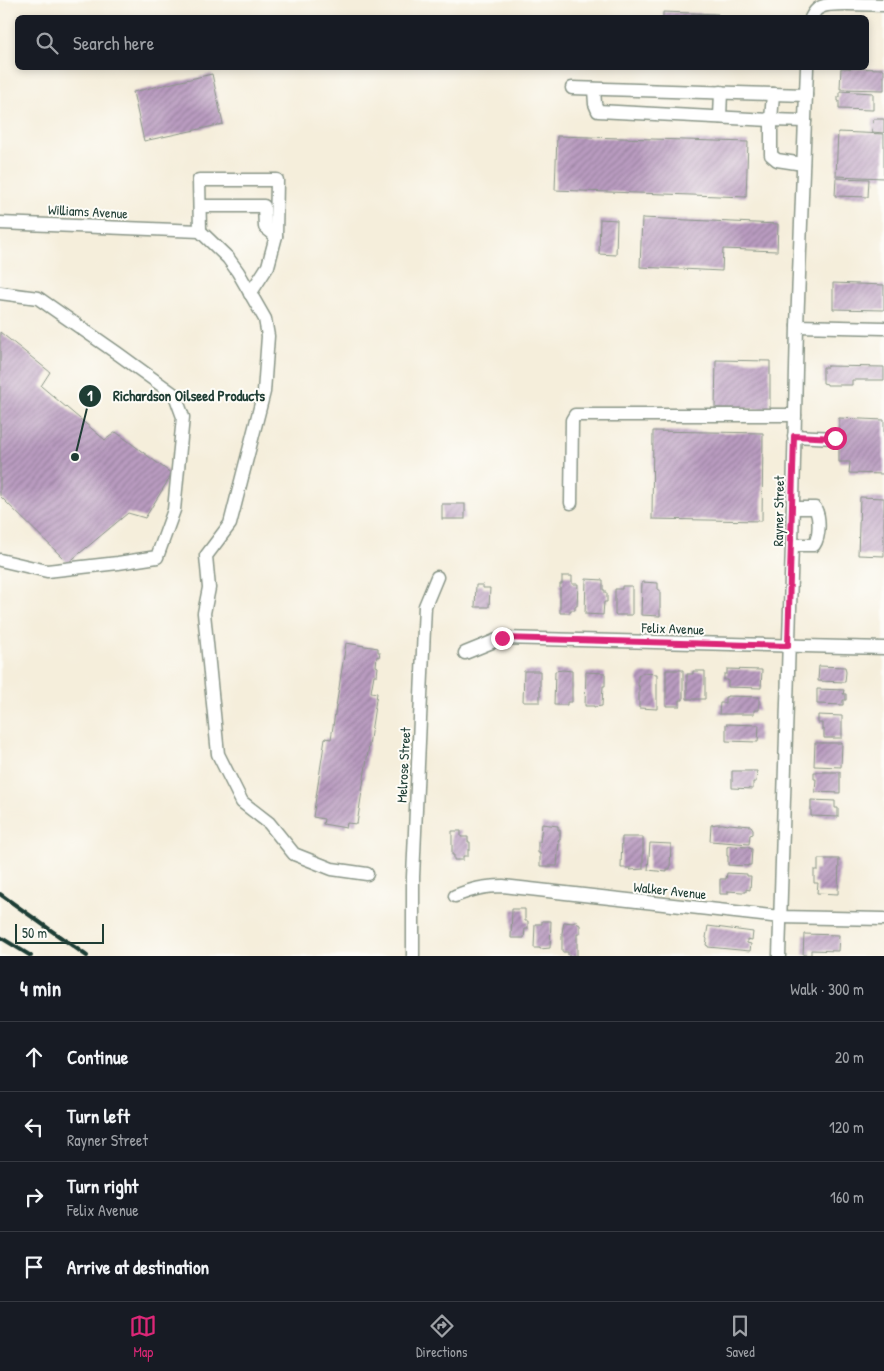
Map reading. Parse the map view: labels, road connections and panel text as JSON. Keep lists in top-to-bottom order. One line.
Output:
{"streets":{"street":["Williams Avenue","Rayner Street","Felix Avenue","Melrose Street","Walker Avenue"]},"crossings":[["Rayner Street","Felix Avenue"],["Rayner Street","Walker Avenue"]],"places":["Richardson Oilseed Products"],"scale_bar":"50 m","page":{"search":"Search here","scale":"50 m","heading":["4 min","Walk · 300 m"],"list":[["Continue","20 m"],["Turn left","Rayner Street","120 m"],["Turn right","Felix Avenue","160 m"],"Arrive at destination"],"nav":["Map","Directions","Saved"]}}
